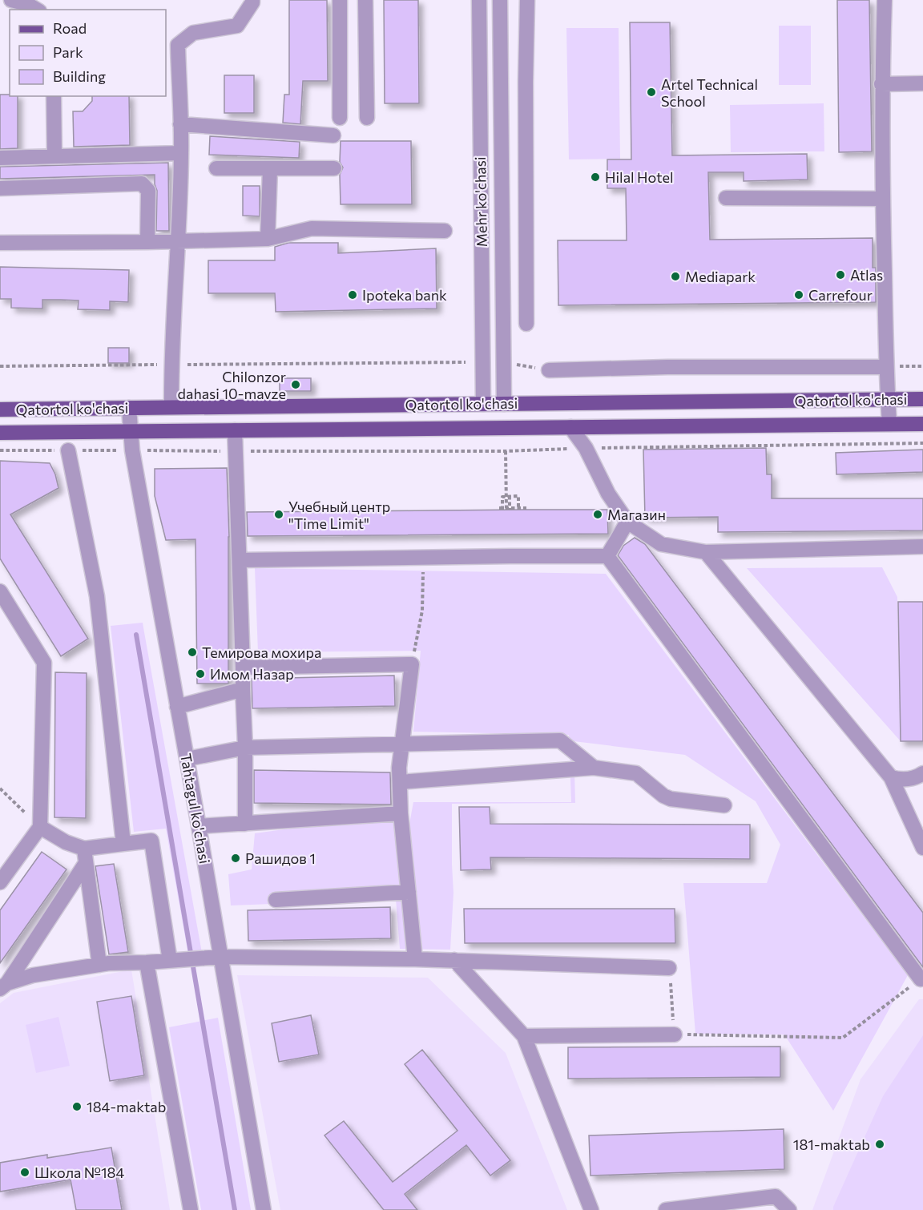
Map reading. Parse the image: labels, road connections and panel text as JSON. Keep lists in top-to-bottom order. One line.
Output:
{"streets":{"main road":["Qatortol ko'chasi"],"street":["Mehr ko'chasi","Tahtagul ko'chasi"]},"crossings":[["Mehr ko'chasi","Qatortol ko'chasi"],["Qatortol ko'chasi","Tahtagul ko'chasi"]],"places":["Artel Technical School","Hilal Hotel","Atlas","Mediapark","Ipoteka bank","Carrefour","Chilonzor dahasi 10-mavze","Учебный центр \"Time Limit\"","Магазин","Темирова мохира","Имом Назар","Рашидов 1","184-maktab","181-maktab","Школа №184"],"legend":["Road","Park","Building"]}
